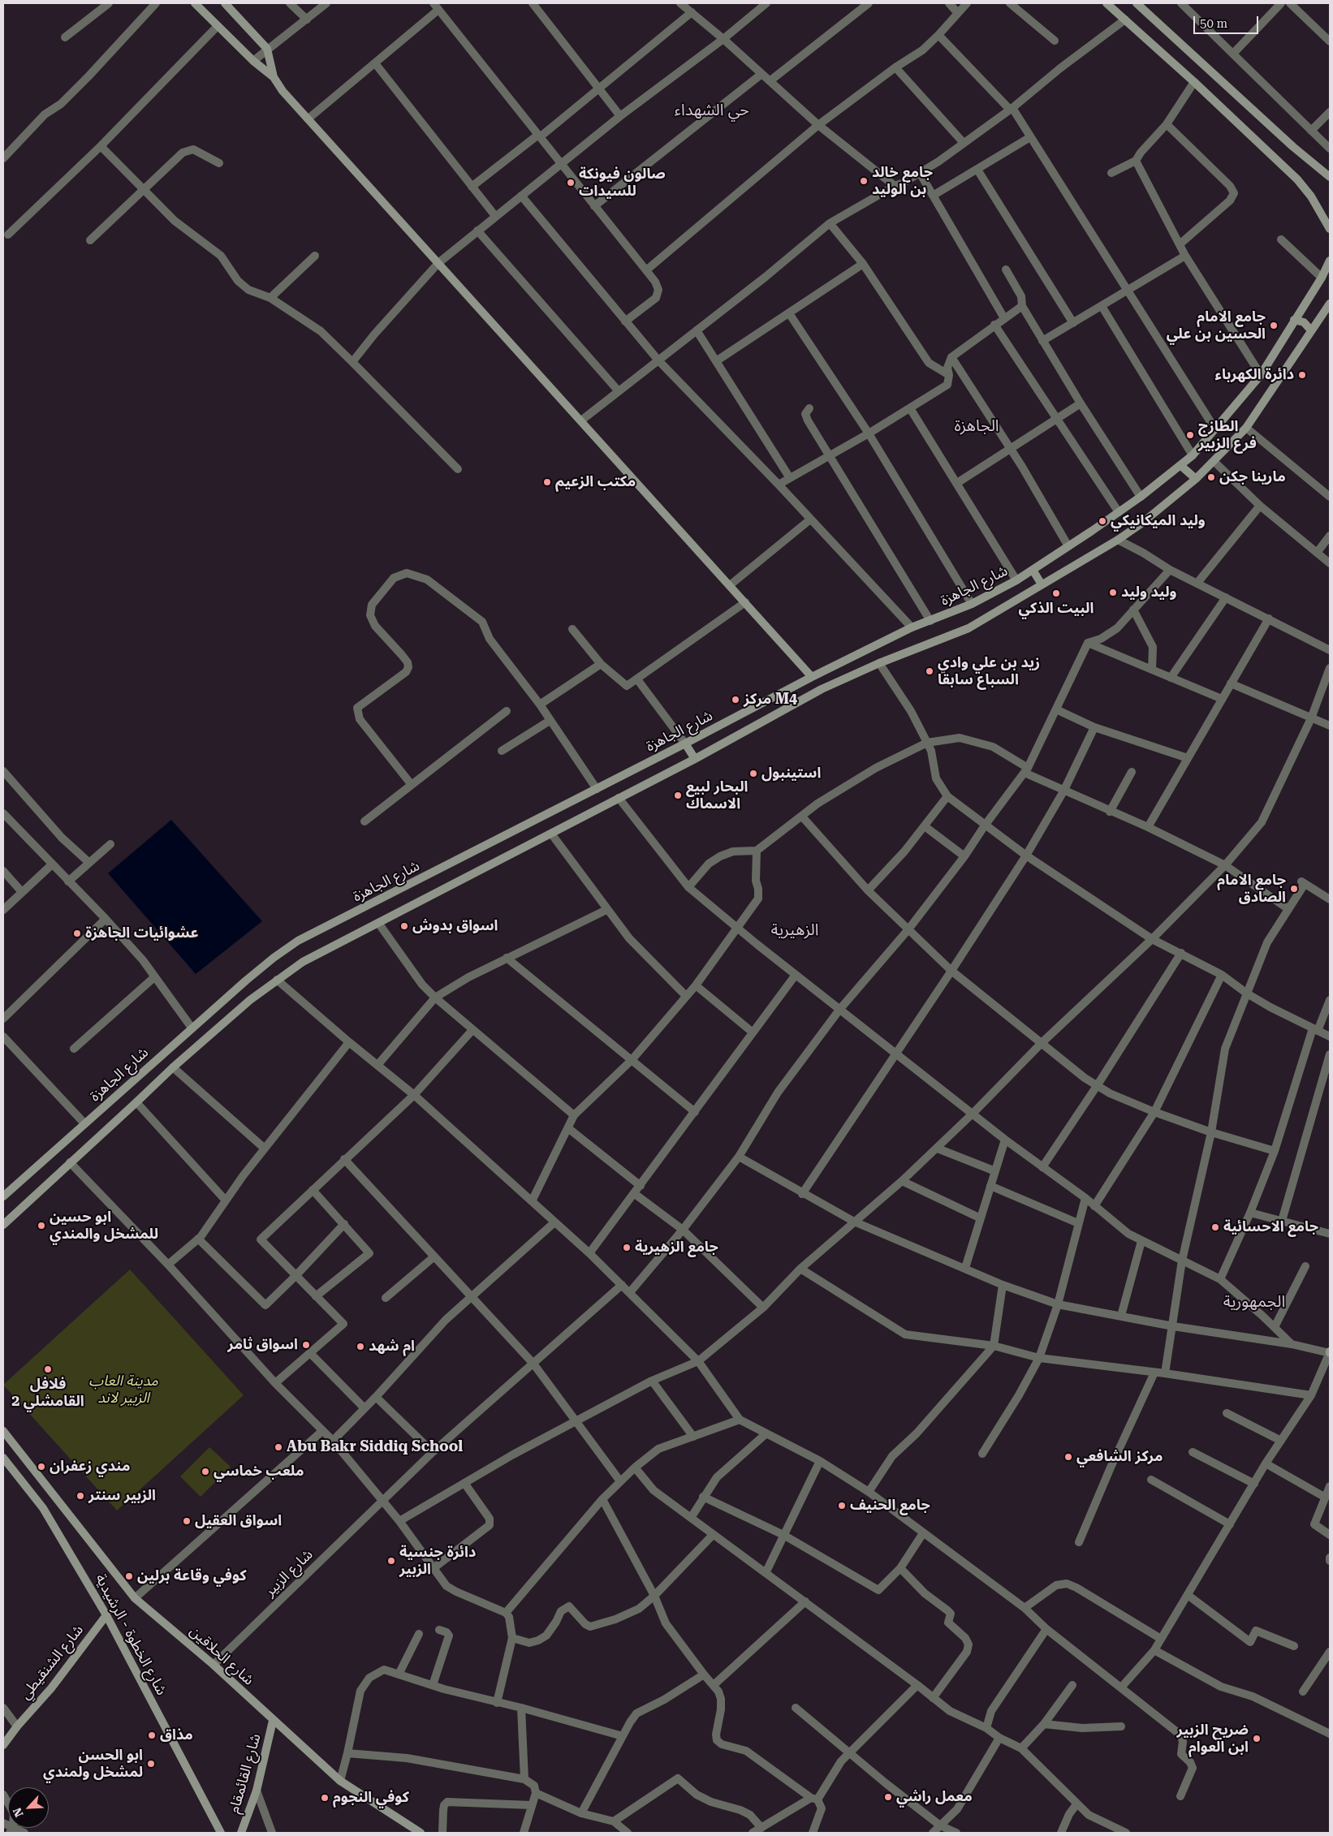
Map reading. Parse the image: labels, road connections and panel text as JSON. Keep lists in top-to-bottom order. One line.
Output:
{"streets":{"street":["شارع الجاهزة","شارع الزبير","شارع الخطوة - الرشيدية","شارع الحلاقين","شارع الشنقيطي","شارع القائمقام"]},"crossings":[["شارع الزبير","شارع الحلاقين"],["شارع الخطوة - الرشيدية","شارع الشنقيطي"],["شارع الحلاقين","شارع القائمقام"]],"districts":["حي الشهداء","الجاهزة","الزهيرية","الجمهورية"],"parks":["مدينة العاب الزبير لاند"],"places":["جامع خالد بن الوليد","صالون فيونكة للسيدات","جامع الامام الحسين بن علي","دائرة الكهرباء","الطازج فرع الزبير","مارينا جكن","مكتب الزعيم","وليد الميكانيكي","وليد وليد","البيت الذكي","زيد بن علي وادي السباع سابقا","مركز M4","استينبول","البحار لبيع الاسماك","جامع الامام الصادق","اسواق بدوش","عشوائيات الجاهزة","ابو حسين للمشخل والمندي","جامع الاحسائية","جامع الزهيرية","اسواق ثامر","ام شهد","فلافل القامشلي 2","Abu Bakr Siddiq School","مركز الشافعي","مندي زعفران","ملعب خماسي","الزبير سنتر","جامع الحنيف","اسواق العقيل","دائرة جنسية الزبير","كوفي وقاعة برلين","مذاق","ضريح الزبير ابن العوام","ابو الحسن لمشخل ولمندي","معمل راشي","كوفي النجوم"],"scale_bar":"50 m","north":"bottom left"}
